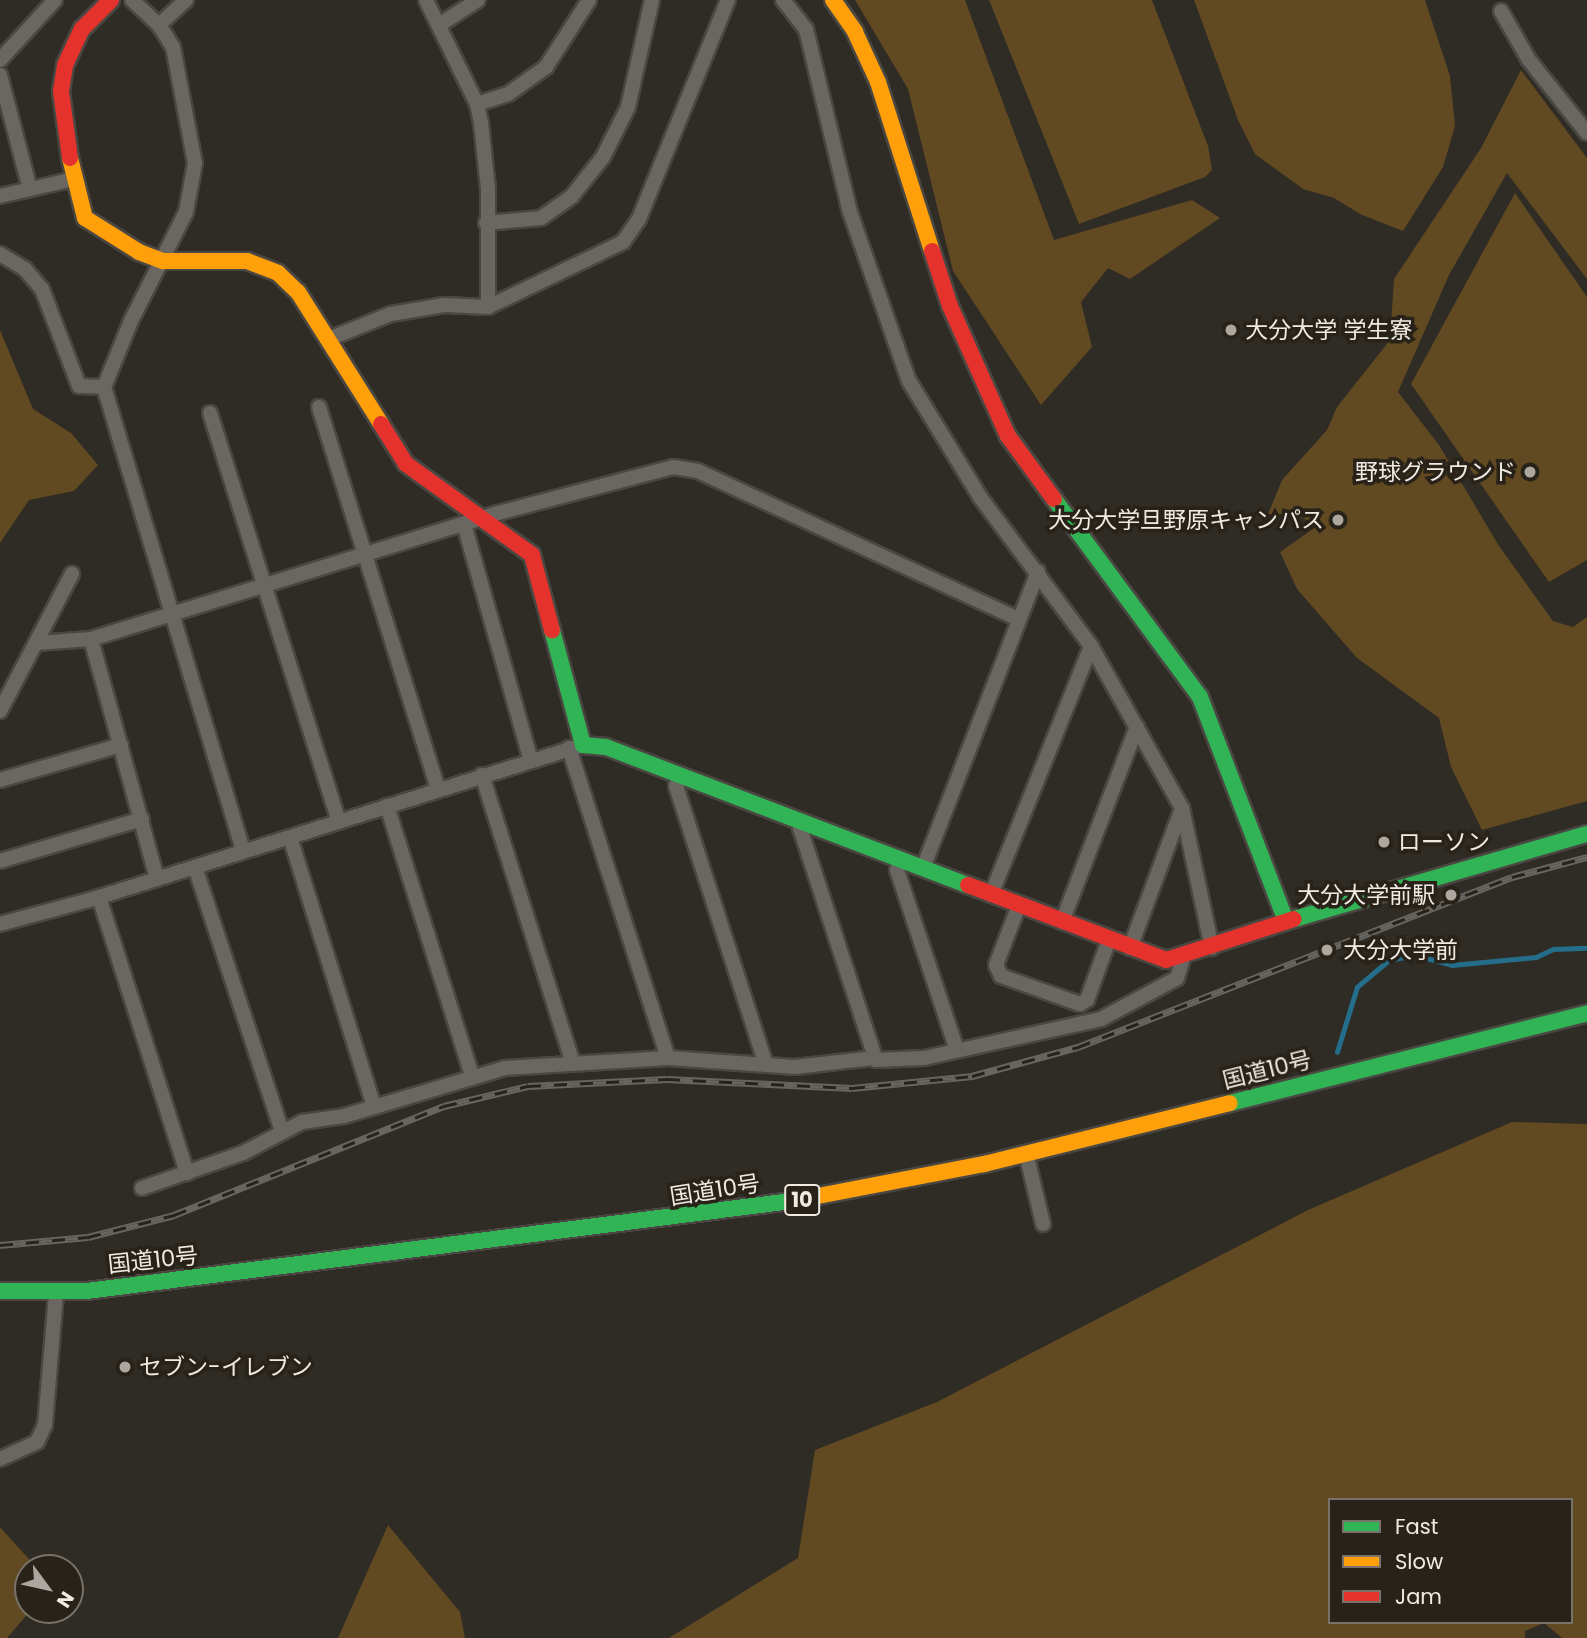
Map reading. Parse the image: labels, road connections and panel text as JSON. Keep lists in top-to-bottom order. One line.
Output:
{"streets":{"main road":["国道10号","10"]},"places":["大分大学 学生寮","野球グラウンド","大分大学旦野原キャンパス","ローソン","大分大学前駅","大分大学前","セブン-イレブン"],"legend":["Fast","Slow","Jam"],"north":"bottom right"}
